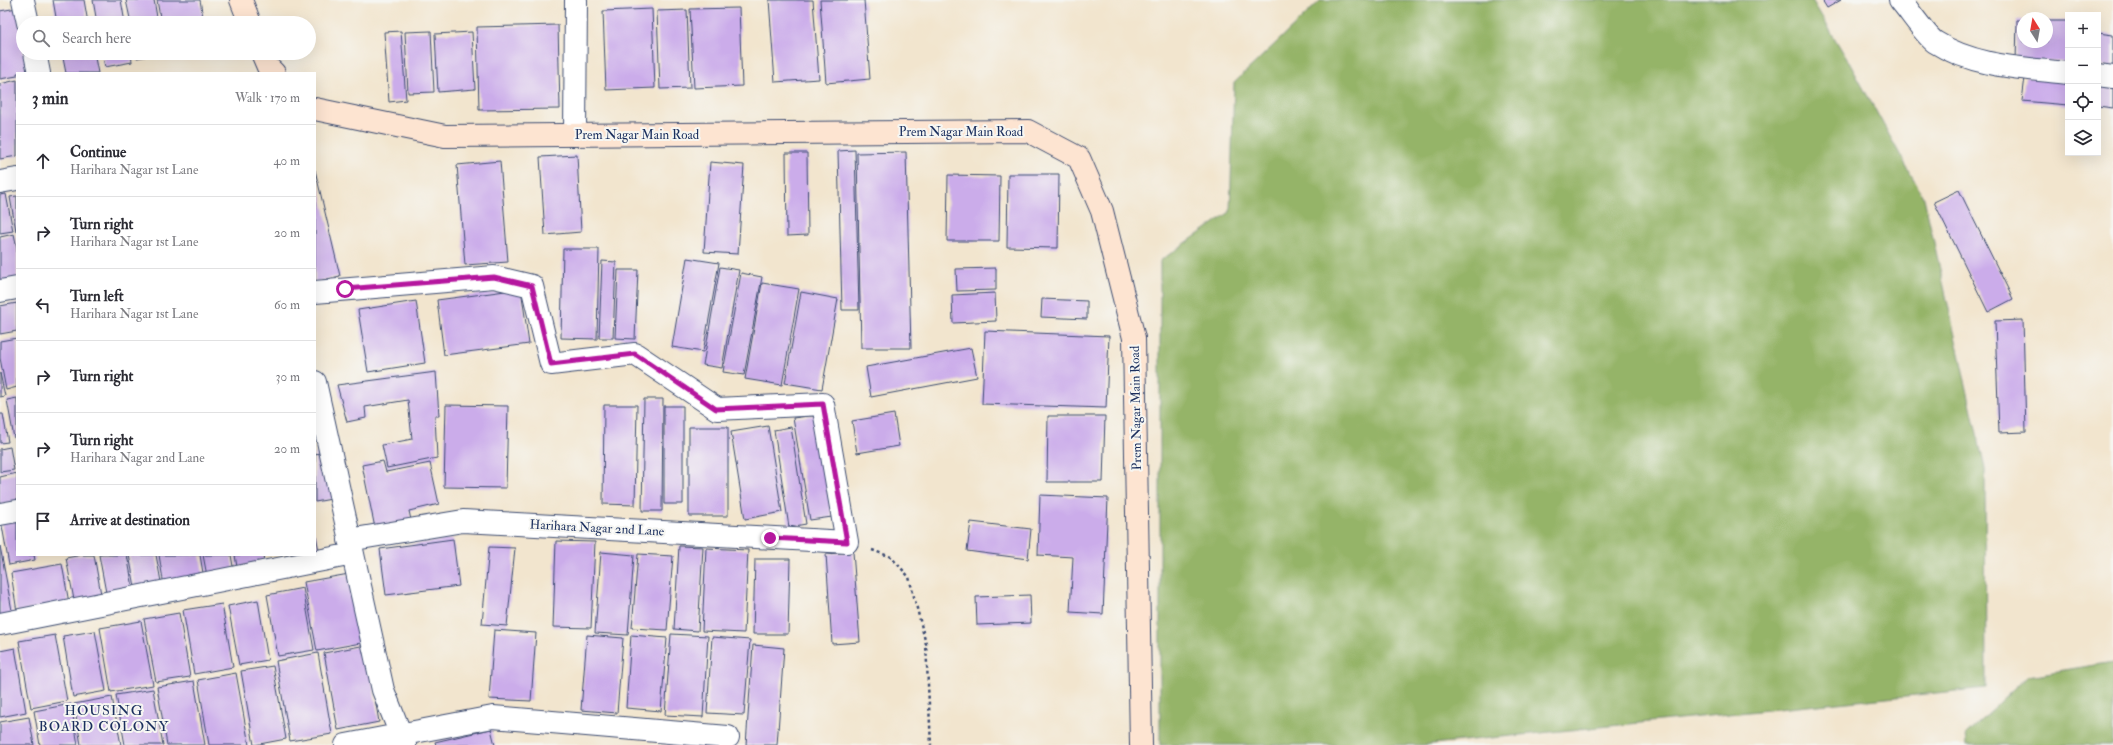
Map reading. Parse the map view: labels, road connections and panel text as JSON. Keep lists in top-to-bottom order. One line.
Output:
{"streets":{"street":["Prem Nagar Main Road","Harihara Nagar 2nd Lane"]},"districts":["HOUSING BOARD COLONY"],"north":"top","page":{"map_buttons":["+","−"],"search":"Search here","heading":["3 min","Walk · 170 m"],"list":[["Continue","Harihara Nagar 1st Lane","40 m"],["Turn right","Harihara Nagar 1st Lane","20 m"],["Turn left","Harihara Nagar 1st Lane","60 m"],["Turn right","30 m"],["Turn right","Harihara Nagar 2nd Lane","20 m"],"Arrive at destination"]}}
